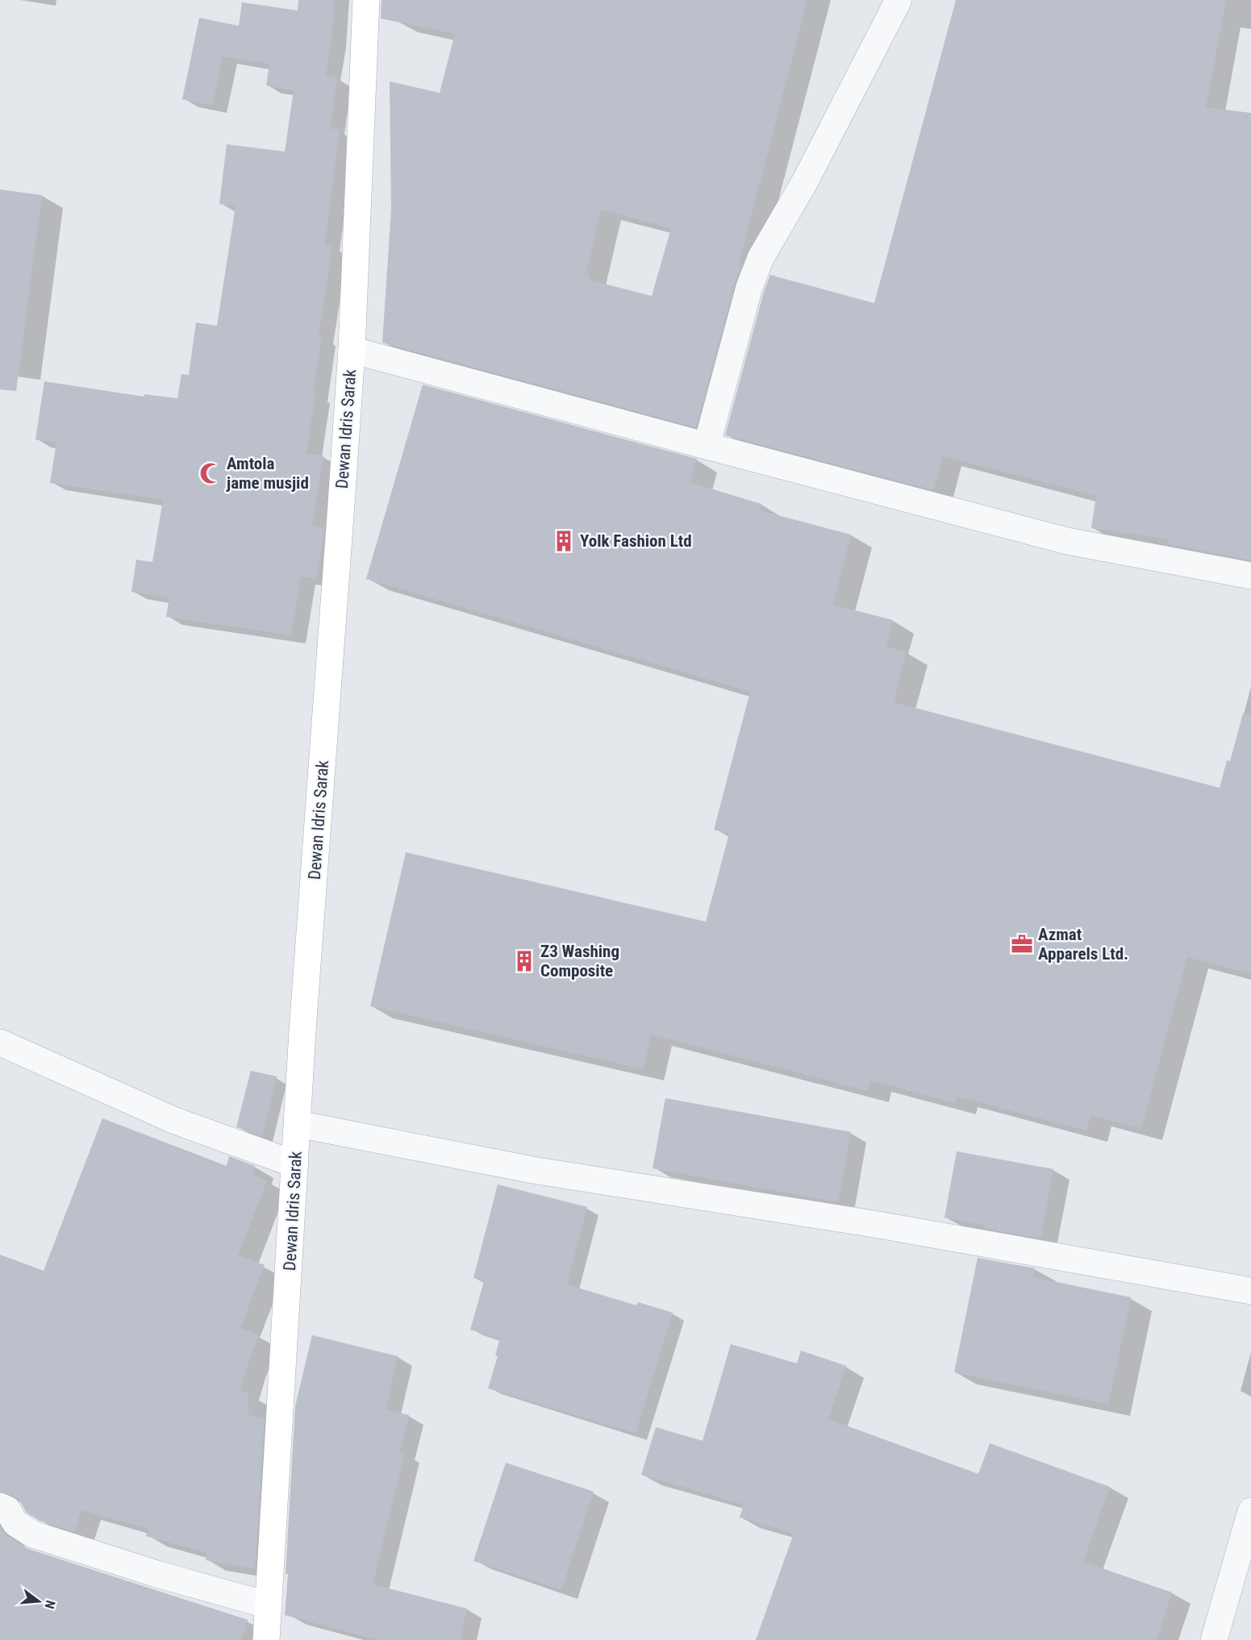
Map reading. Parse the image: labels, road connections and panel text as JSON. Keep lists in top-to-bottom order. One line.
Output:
{"streets":{"main road":["Dewan Idris Sarak"]},"places":{"mosque":["Amtola jame musjid"],"building":["Yolk Fashion Ltd","Z3 Washing Composite"],"office":["Azmat Apparels Ltd."]},"north":"right"}
